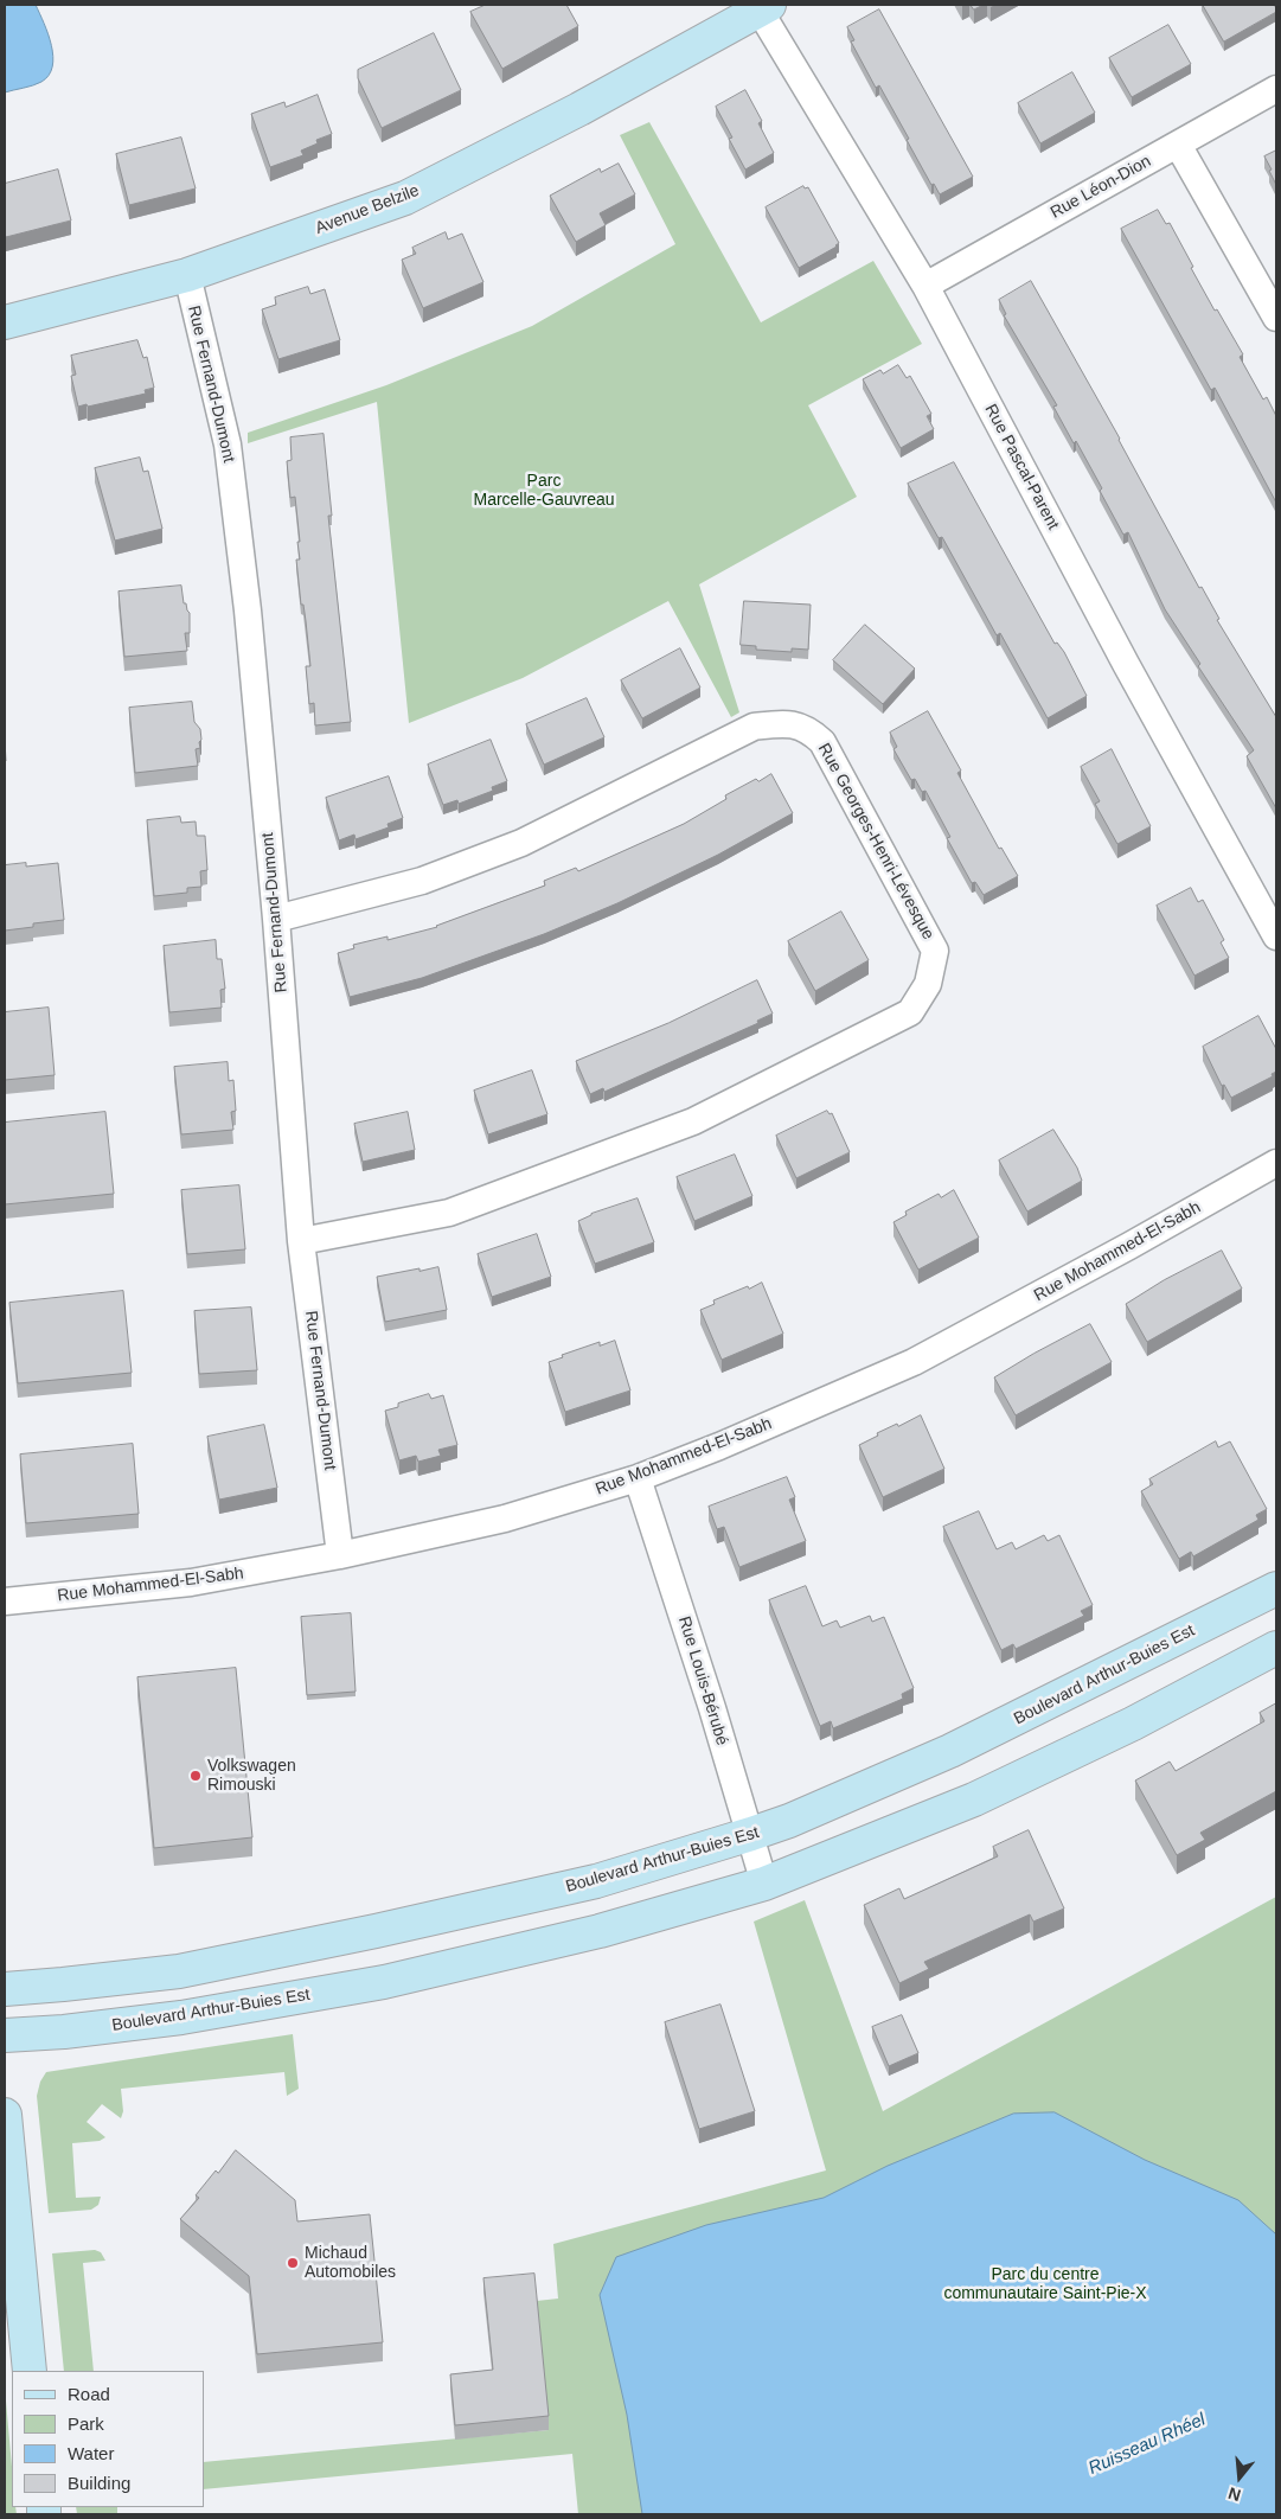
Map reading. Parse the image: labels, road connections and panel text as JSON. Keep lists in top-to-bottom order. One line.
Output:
{"streets":{"street":["Rue Léon-Dion","Avenue Belzile","Rue Fernand-Dumont","Rue Pascal-Parent","Rue Georges-Henri-Lévesque","Rue Mohammed-El-Sabh","Boulevard Arthur-Buies Est","Rue Louis-Bérubé"]},"crossings":[["Rue Léon-Dion","Rue Pascal-Parent"],["Avenue Belzile","Rue Fernand-Dumont"],["Avenue Belzile","Rue Pascal-Parent"],["Rue Fernand-Dumont","Rue Georges-Henri-Lévesque"],["Rue Fernand-Dumont","Rue Mohammed-El-Sabh"],["Rue Mohammed-El-Sabh","Rue Louis-Bérubé"],["Boulevard Arthur-Buies Est","Rue Louis-Bérubé"]],"water":["Ruisseau Rhéel"],"parks":["Parc Marcelle-Gauvreau","Parc du centre communautaire Saint-Pie-X"],"places":["Volkswagen Rimouski","Michaud Automobiles"],"legend":["Road","Park","Water","Building"],"north":"bottom"}
